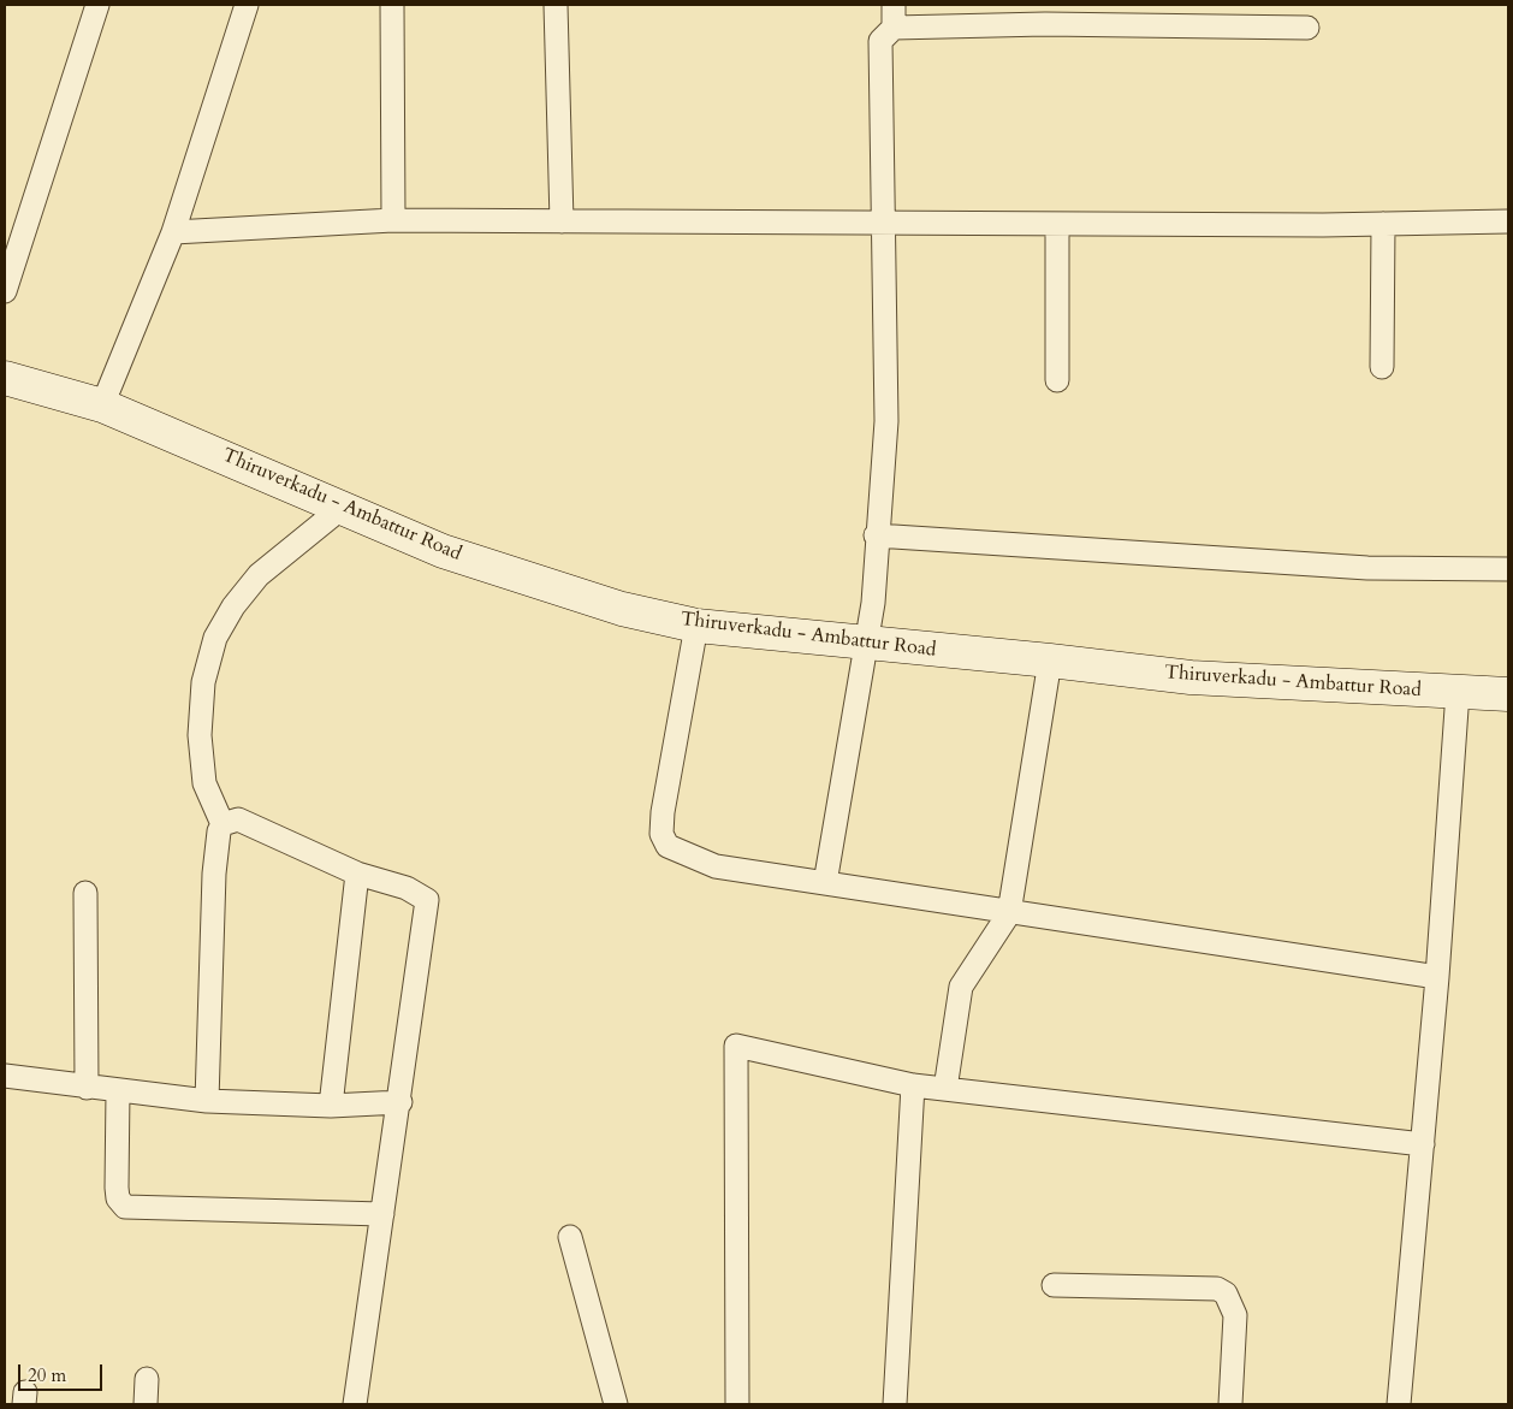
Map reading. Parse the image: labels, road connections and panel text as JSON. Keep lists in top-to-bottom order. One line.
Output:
{"streets":{"main road":["Thiruverkadu - Ambattur Road"]},"scale_bar":"20 m"}
